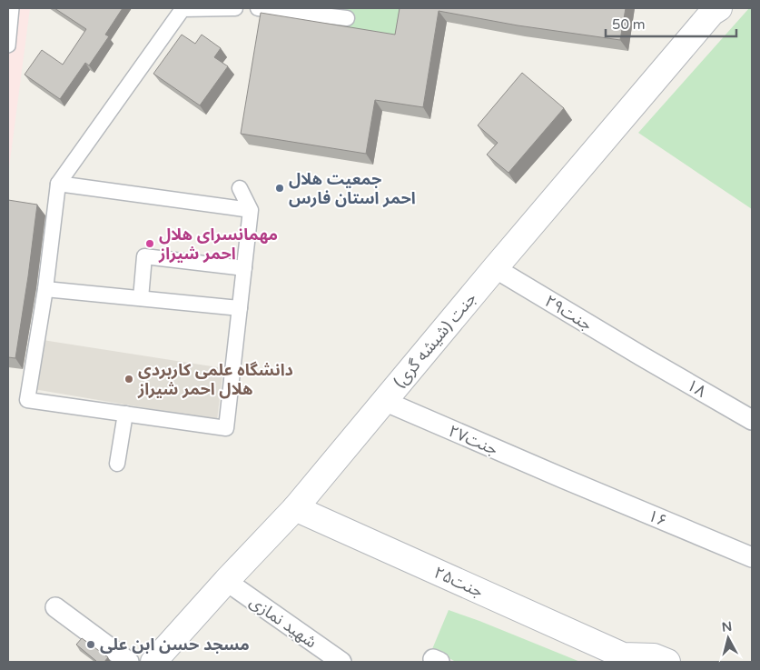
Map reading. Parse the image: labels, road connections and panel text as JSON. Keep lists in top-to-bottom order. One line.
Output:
{"streets":{"street":["جنت۲۹","جنت (شیشه گری)","۱۸","جنت۲۷","۱۶","جنت۲۵","شهید نمازی"]},"crossings":[["جنت۲۹","جنت (شیشه گری)"],["جنت۲۹","۱۸"],["جنت (شیشه گری)","جنت۲۷"],["جنت (شیشه گری)","جنت۲۵"],["جنت (شیشه گری)","شهید نمازی"],["جنت۲۷","۱۶"]],"places":["جمعیت هلال احمر استان فارس","مهمانسرای هلال احمر شیراز","دانشگاه علمی کاربردی هلال احمر شیراز","مسجد حسن ابن علی"],"scale_bar":"50 m","north":"top"}
